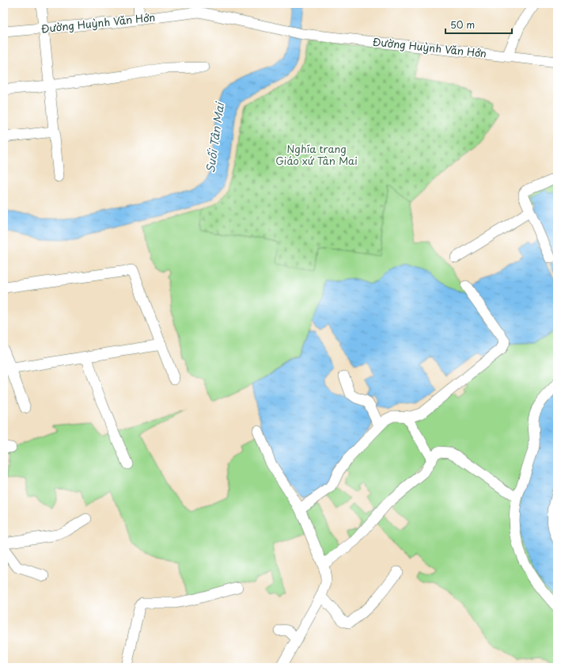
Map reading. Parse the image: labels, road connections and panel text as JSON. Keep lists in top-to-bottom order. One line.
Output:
{"streets":{"street":["Đường Huỳnh Văn Hớn"]},"water":["Suối Tân Mai"],"parks":["Nghĩa trang Giáo xứ Tân Mai"],"scale_bar":"50 m"}
